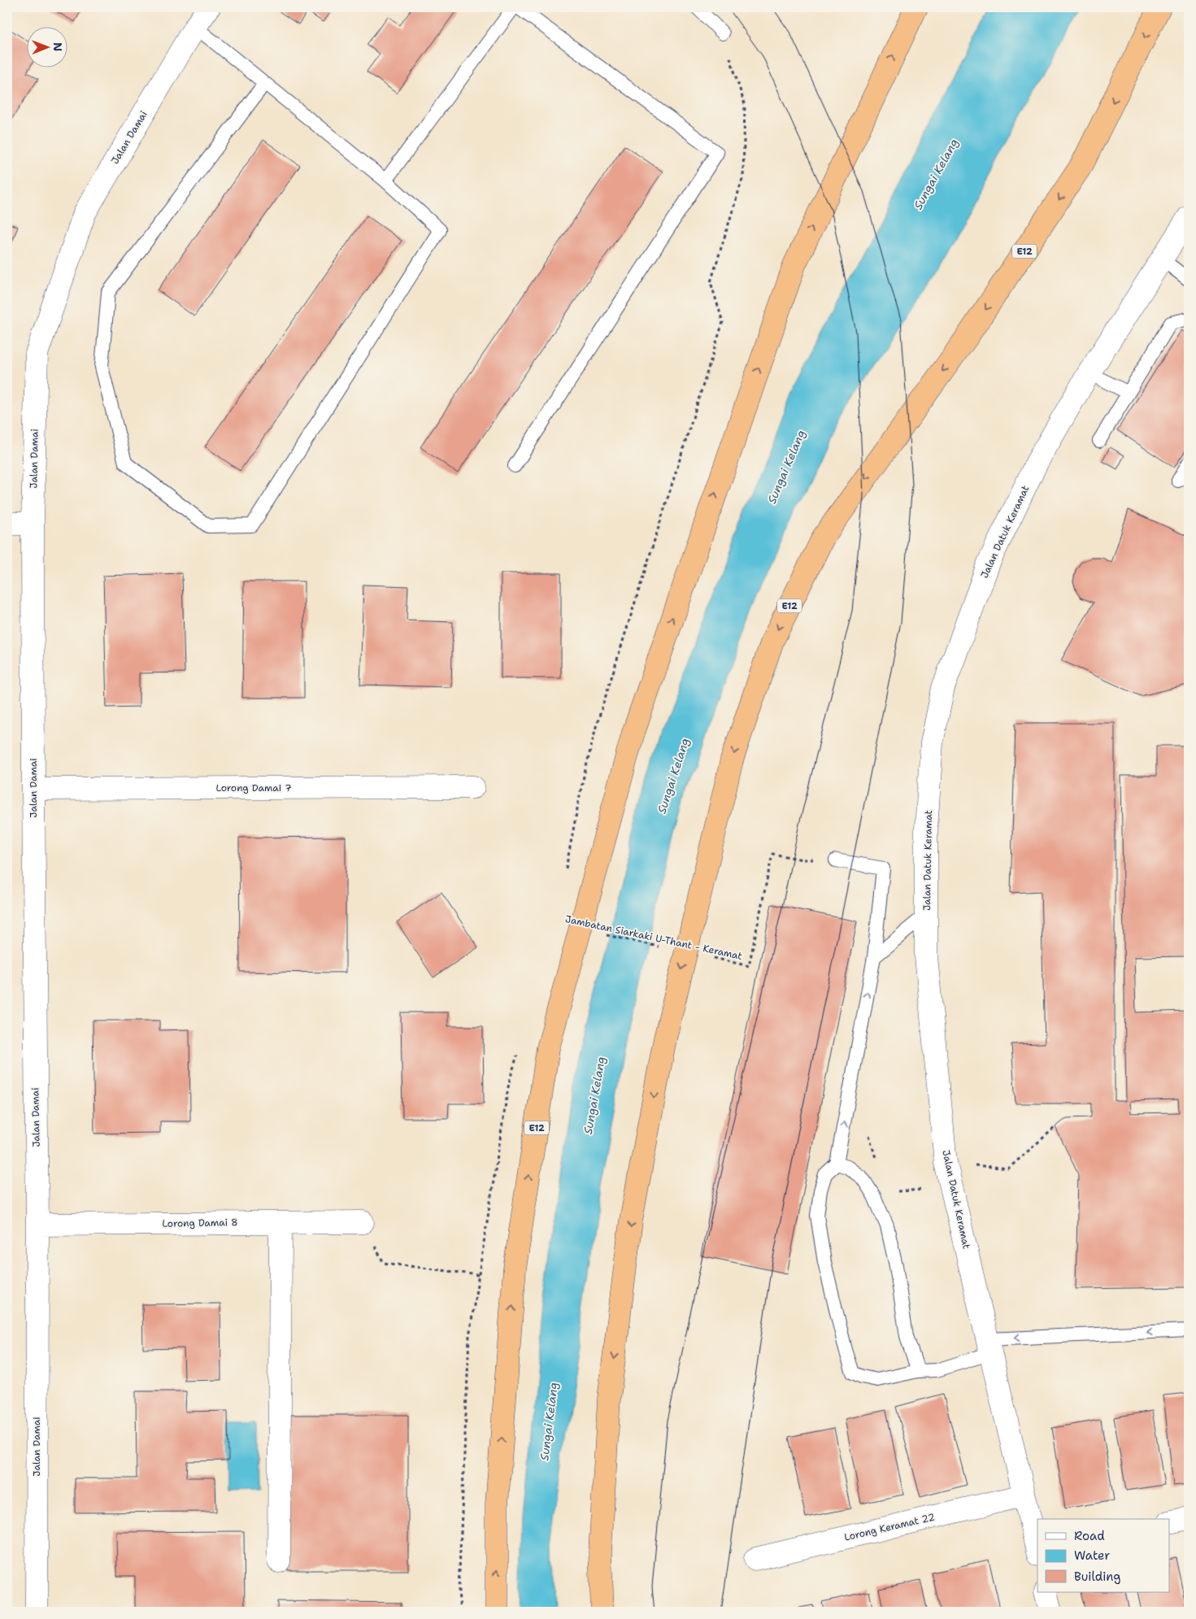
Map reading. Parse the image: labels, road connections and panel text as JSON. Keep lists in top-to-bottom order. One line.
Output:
{"streets":{"highway":["E12"],"street":["Jalan Damai","Jalan Datuk Keramat","Lorong Damai 7","Lorong Damai 8","Lorong Keramat 22"],"path":["Jambatan Siarkaki U-Thant - Keramat"]},"crossings":[["Jalan Damai","Lorong Damai 7"],["Jalan Damai","Lorong Damai 8"],["Jalan Datuk Keramat","Lorong Keramat 22"]],"water":["Sungai Kelang"],"legend":["Road","Water","Building"],"north":"right"}
